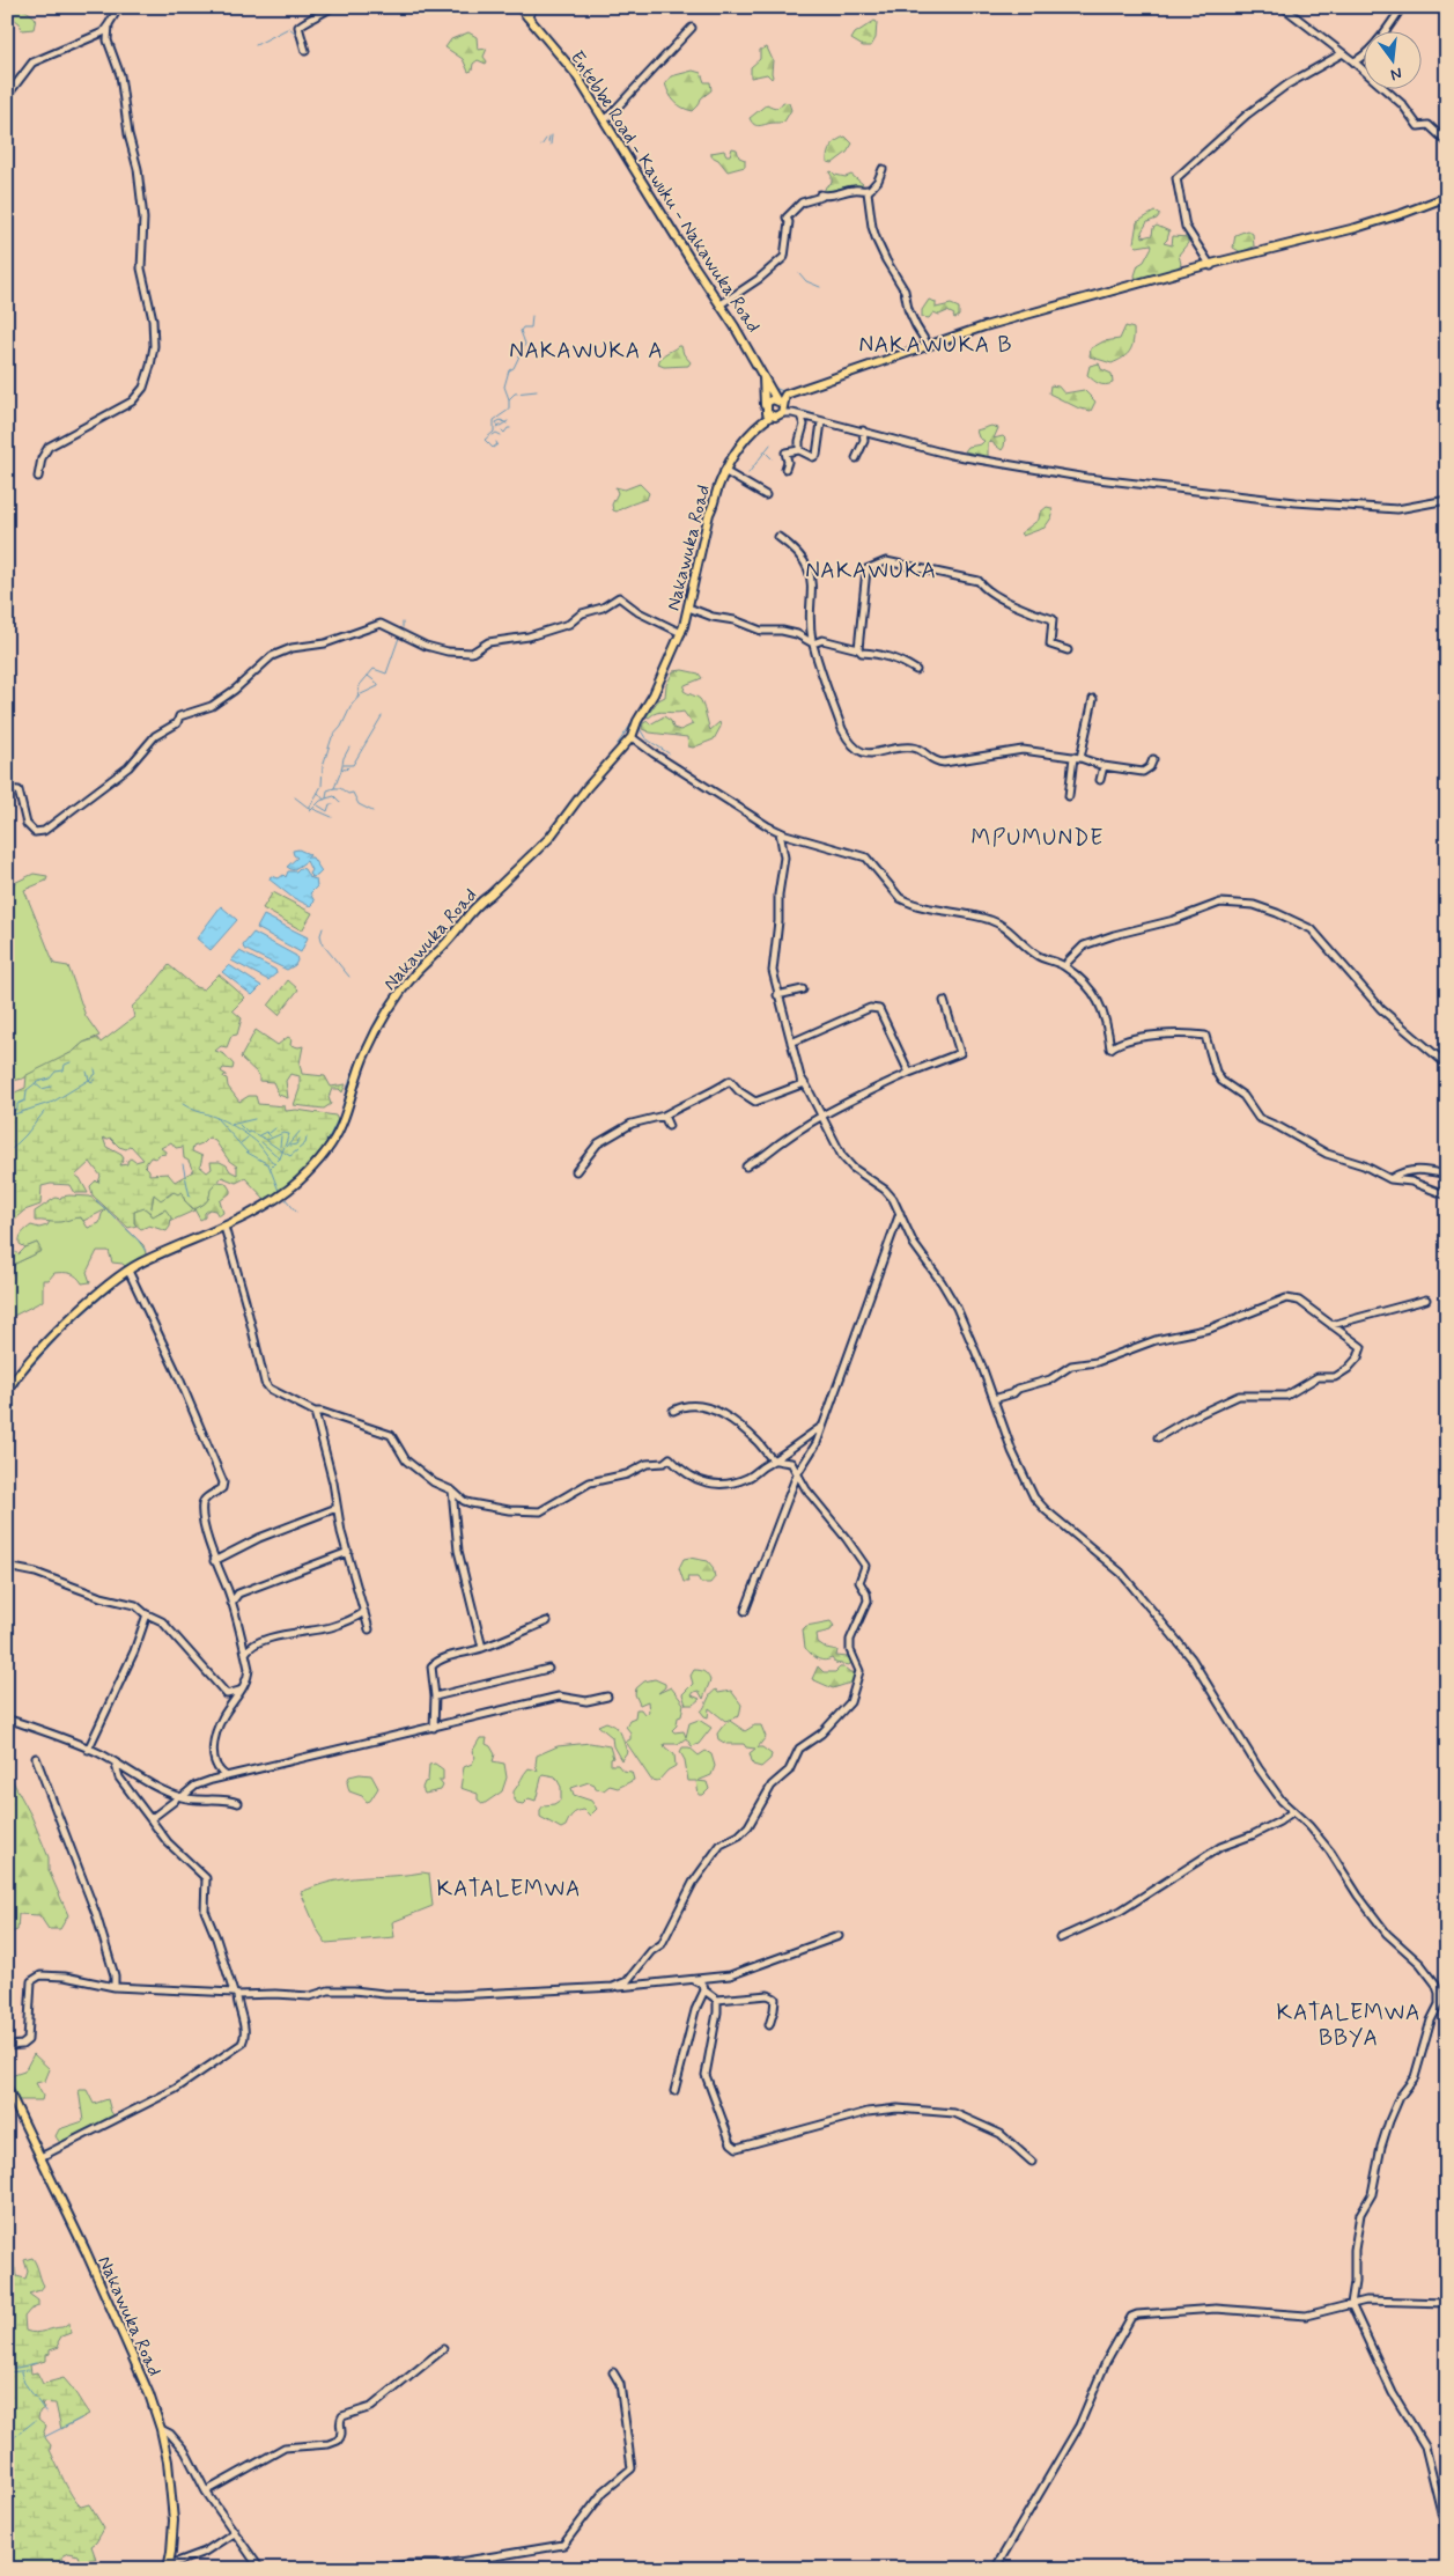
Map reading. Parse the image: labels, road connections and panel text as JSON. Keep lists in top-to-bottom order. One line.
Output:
{"streets":{"main road":["Entebbe Road - Kawuku - Nakawuka Road","Nakawuka Road"]},"crossings":[["Entebbe Road - Kawuku - Nakawuka Road","Nakawuka Road"]],"districts":["NAKAWUKA B","NAKAWUKA A","NAKAWUKA","MPUMUNDE","KATALEMWA","KATALEMWA BBYA"],"north":"bottom"}
